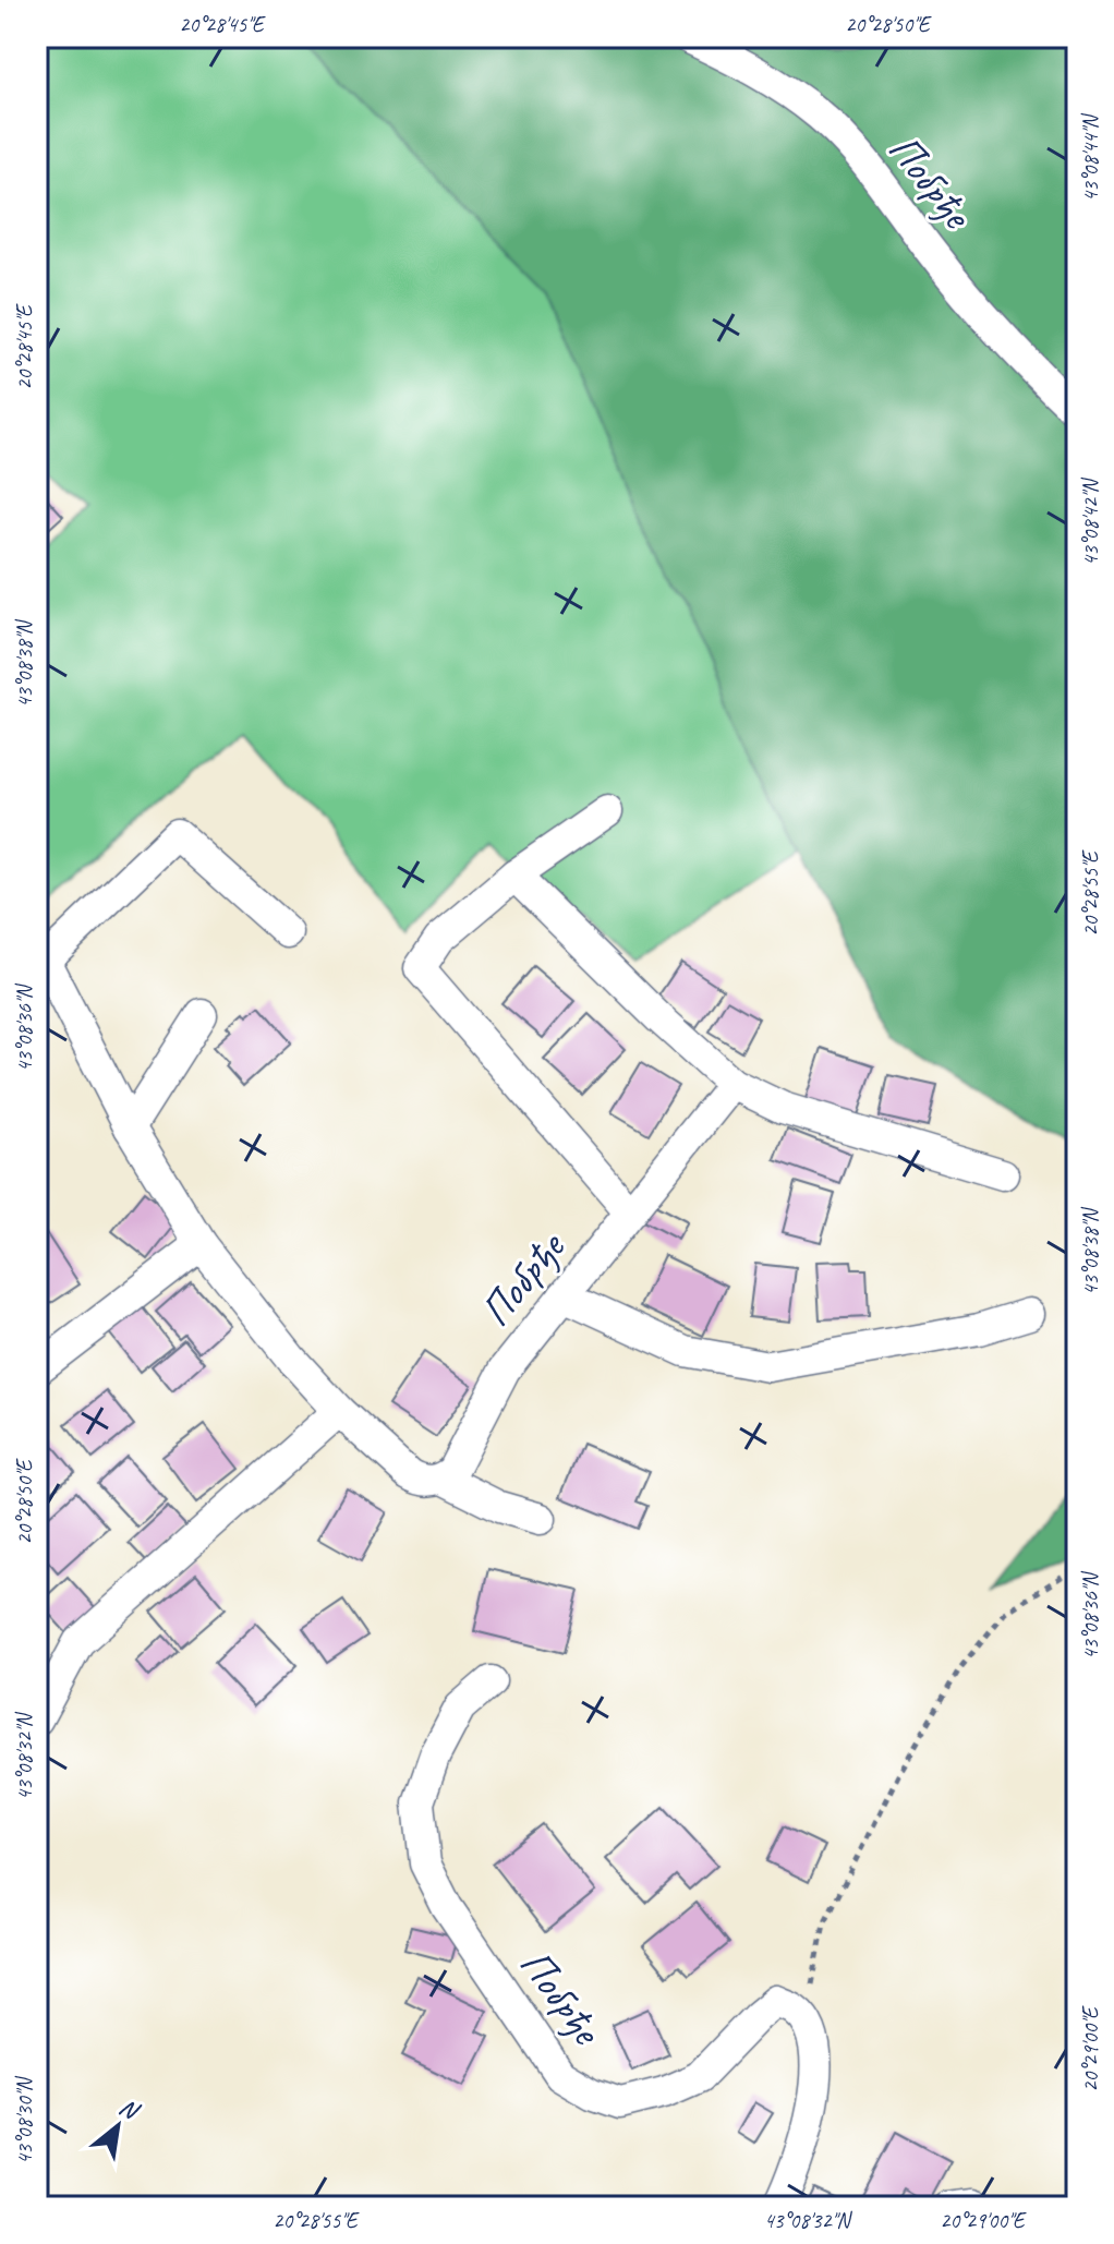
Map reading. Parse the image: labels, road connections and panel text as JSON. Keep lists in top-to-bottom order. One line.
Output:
{"streets":{"street":["Побрђе"]},"north":"top right","coordinates":["20°28'45\"E","20°28'50\"E","43°08'44\"N","43°08'42\"N","43°08'38\"N","20°28'55\"E","43°08'36\"N","43°08'32\"N","20°29'00\"E","43°08'30\"N"]}
